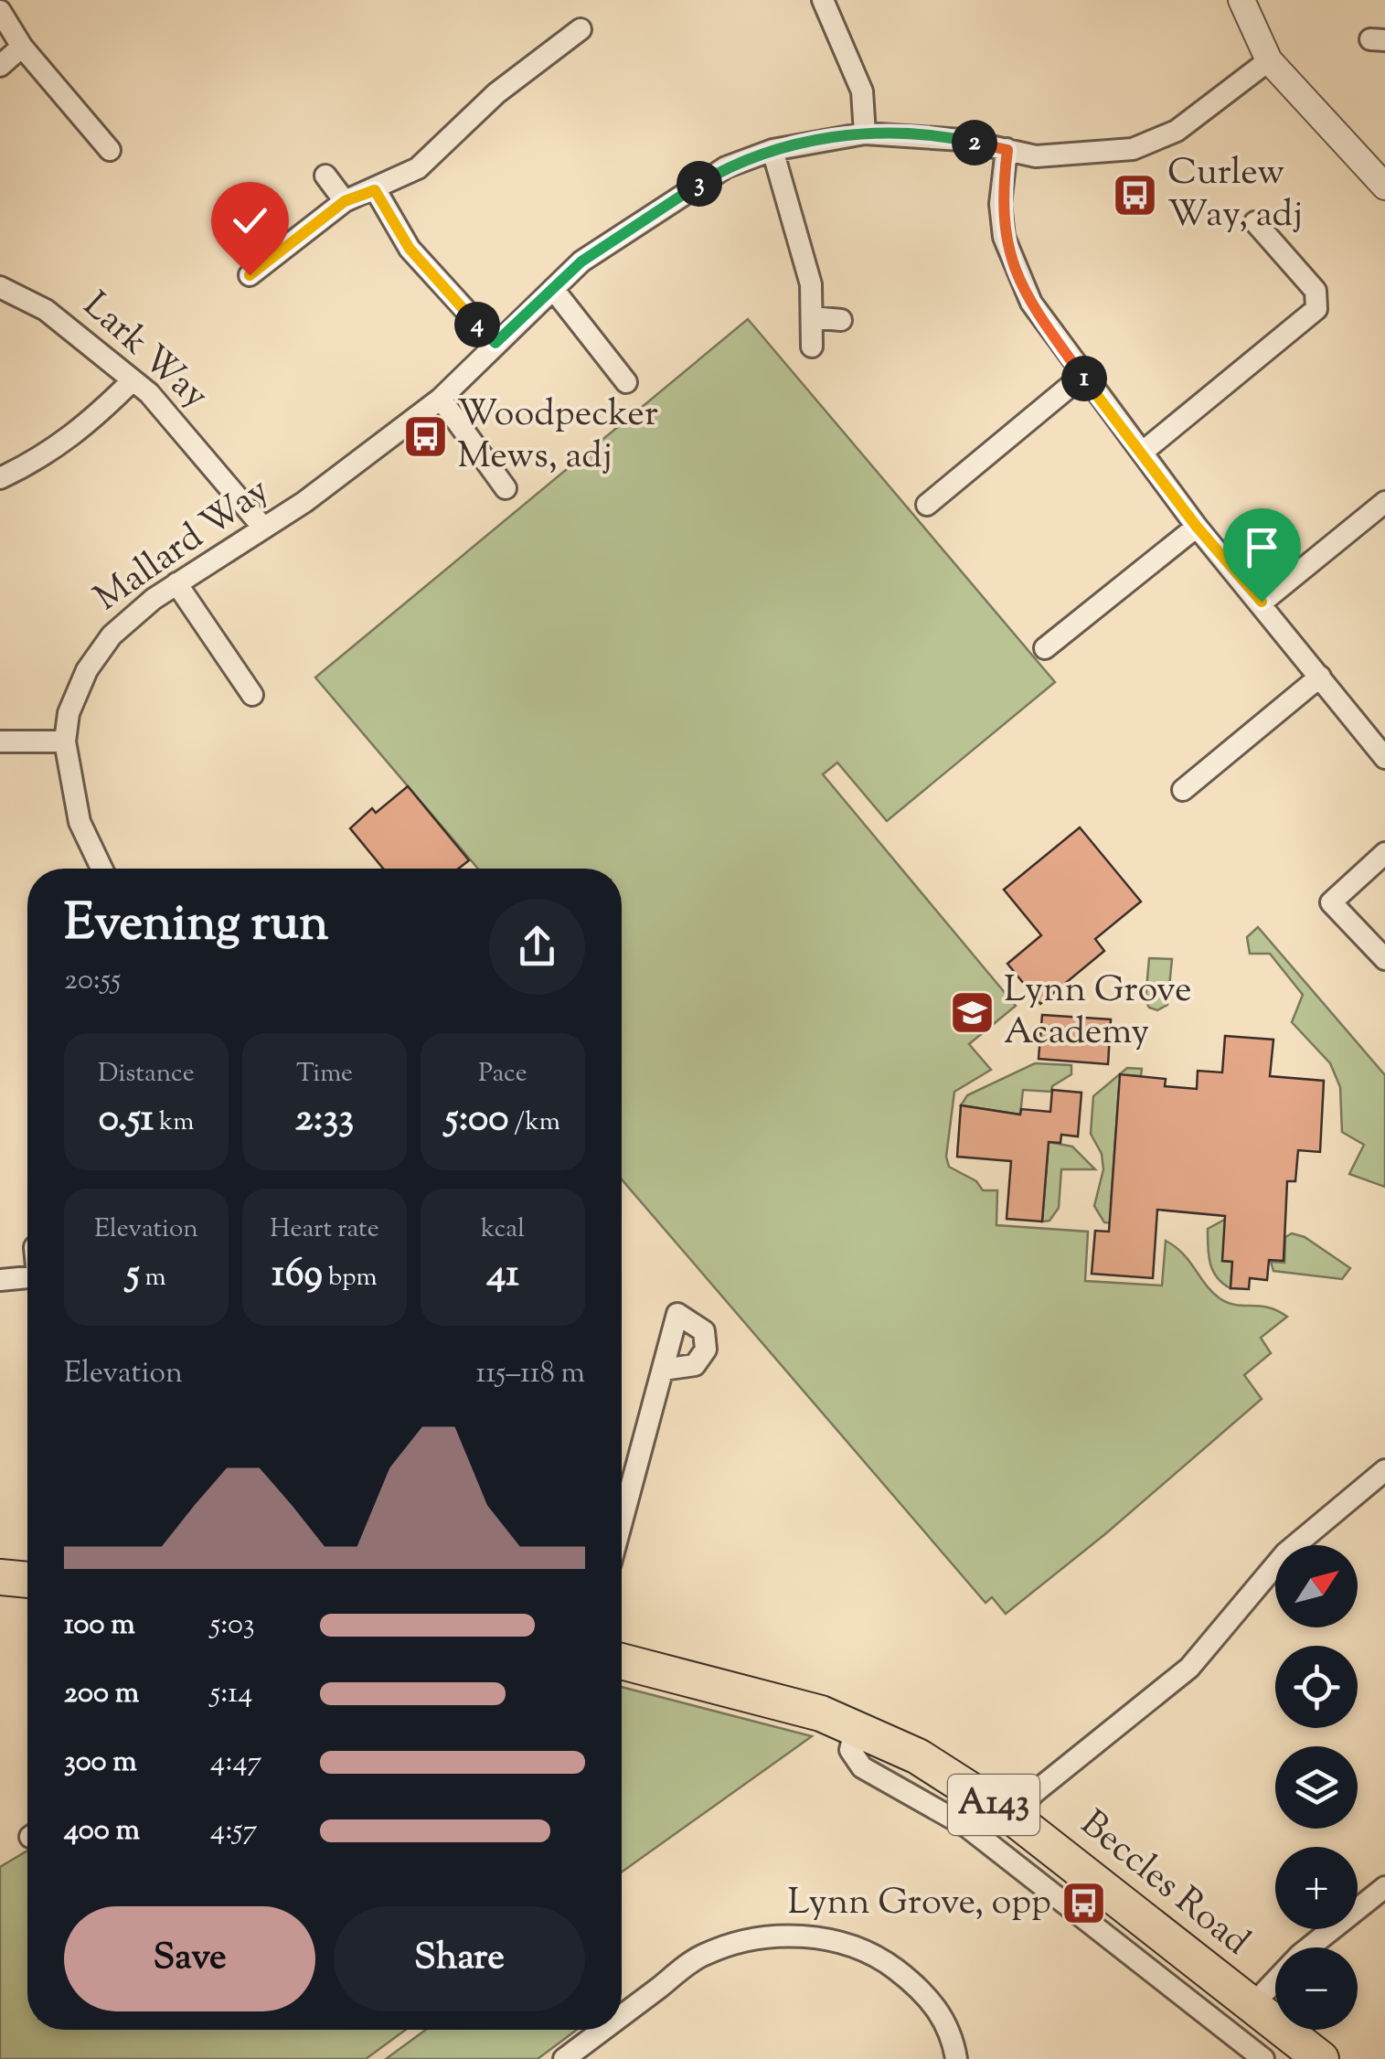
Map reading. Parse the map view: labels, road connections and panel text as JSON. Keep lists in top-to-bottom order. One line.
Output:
{"streets":{"highway":["A143","Beccles Road"],"street":["Lark Way","Mallard Way"]},"crossings":[["Lark Way","Mallard Way"]],"places":{"bus stop":["Curlew Way, adj","Woodpecker Mews, adj","Lynn Grove, opp"],"school or university":["Lynn Grove Academy"]},"north":"top right","page":{"pins":["2","3","4","1"],"heading":["Evening run","20:55"],"stats":[["Distance","0.51 km"],["Time","2:33"],["Pace","5:00 /km"],["Elevation","5 m"],["Heart rate","169 bpm"],["kcal","41"]],"chart":["Elevation","115–118 m"],"map_buttons":["+","−"],"list":[{"name":"100 m","note":"5:03"},{"name":"200 m","note":"5:14"},{"name":"300 m","note":"4:47"},{"name":"400 m","note":"4:57"}],"buttons":["Save","Share"]}}
